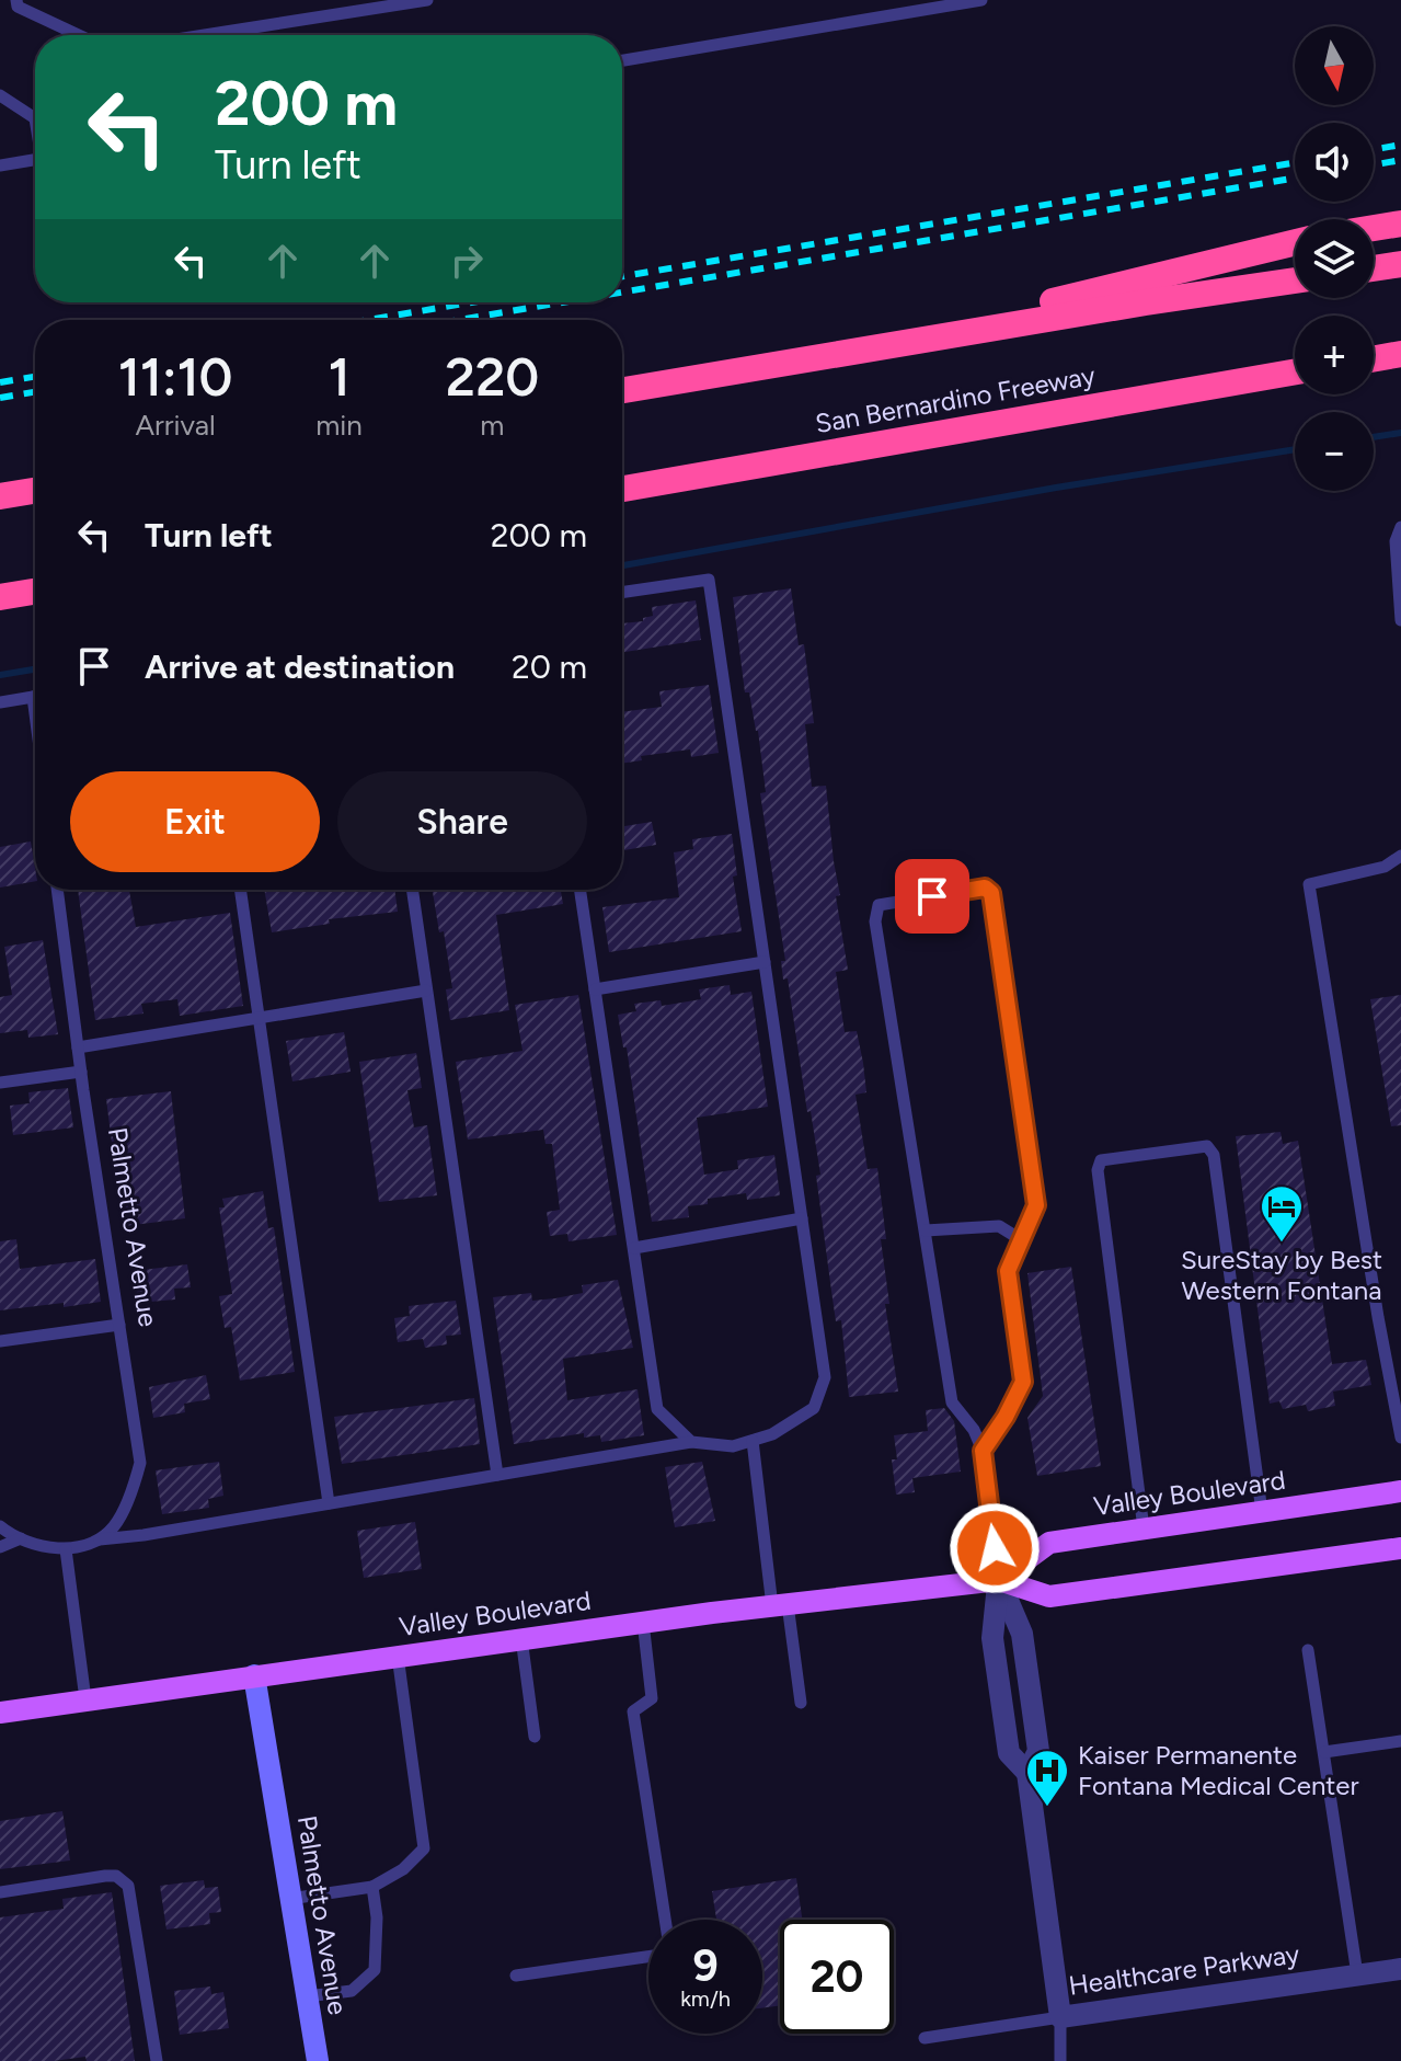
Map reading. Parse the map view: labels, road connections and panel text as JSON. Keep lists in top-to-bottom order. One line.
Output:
{"streets":{"highway":["San Bernardino Freeway"],"main road":["Valley Boulevard"],"street":["Palmetto Avenue","Healthcare Parkway"]},"crossings":[["Palmetto Avenue","Valley Boulevard"],["Valley Boulevard","Healthcare Parkway"]],"places":{"hotel":["SureStay by Best Western Fontana"],"hospital":["Kaiser Permanente Fontana Medical Center"]},"north":"bottom","page":{"map_buttons":["+","−"],"turn":["200 m","Turn left"],"eta":["11:10","Arrival","1","min","220","m"],"list":[{"name":"Turn left","value":"200 m"},{"name":"Arrive at destination","value":"20 m"}],"buttons":["Exit","Share"],"speed":"9 km/h","limit":"20"}}
